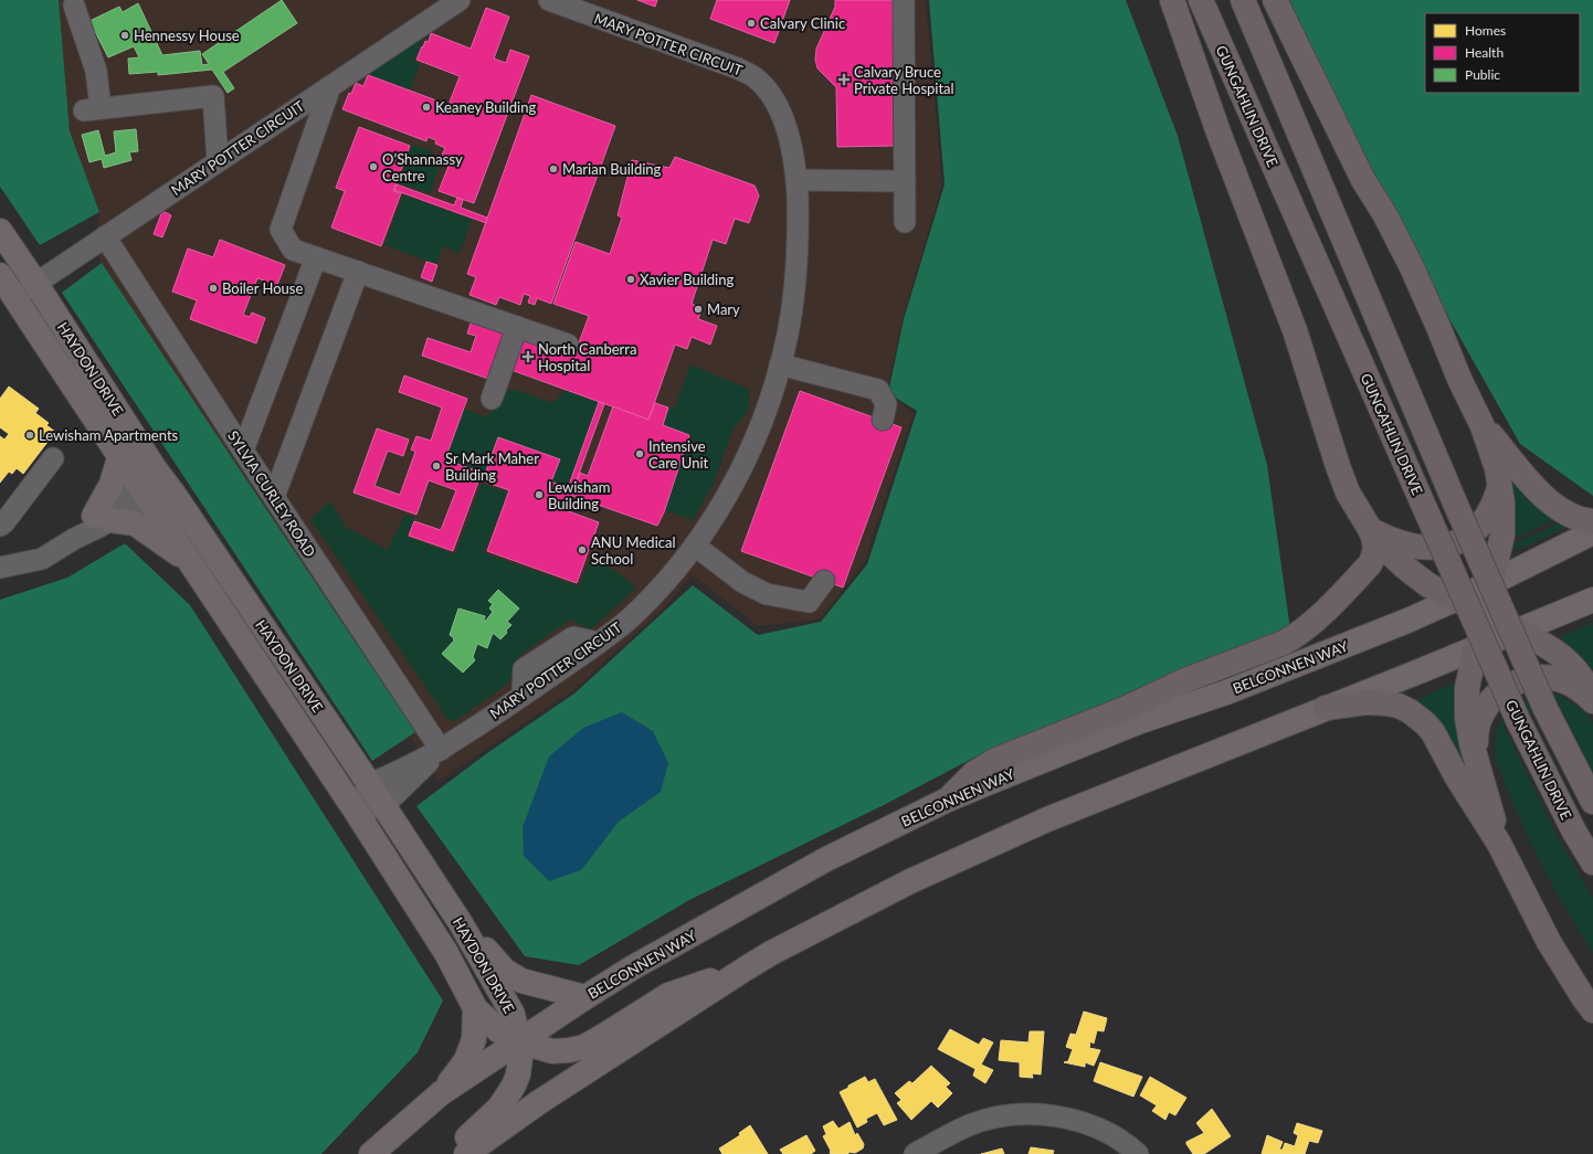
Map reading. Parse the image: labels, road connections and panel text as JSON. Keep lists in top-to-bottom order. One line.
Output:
{"streets":{"highway":["GUNGAHLIN DRIVE"],"main road":["HAYDON DRIVE","BELCONNEN WAY"],"street":["MARY POTTER CIRCUIT","SYLVIA CURLEY ROAD"]},"crossings":[["MARY POTTER CIRCUIT","HAYDON DRIVE"],["MARY POTTER CIRCUIT","SYLVIA CURLEY ROAD"],["HAYDON DRIVE","BELCONNEN WAY"]],"places":{"other":["Calvary Clinic","Hennessy House","Keaney Building","O’Shannassy Centre","Marian Building","Xavier Building","Boiler House","Mary","Lewisham Apartments","Intensive Care Unit","Sr Mark Maher Building","Lewisham Building","ANU Medical School"],"health":["Calvary Bruce Private Hospital","North Canberra Hospital"]},"legend":["Homes","Health","Public"]}
